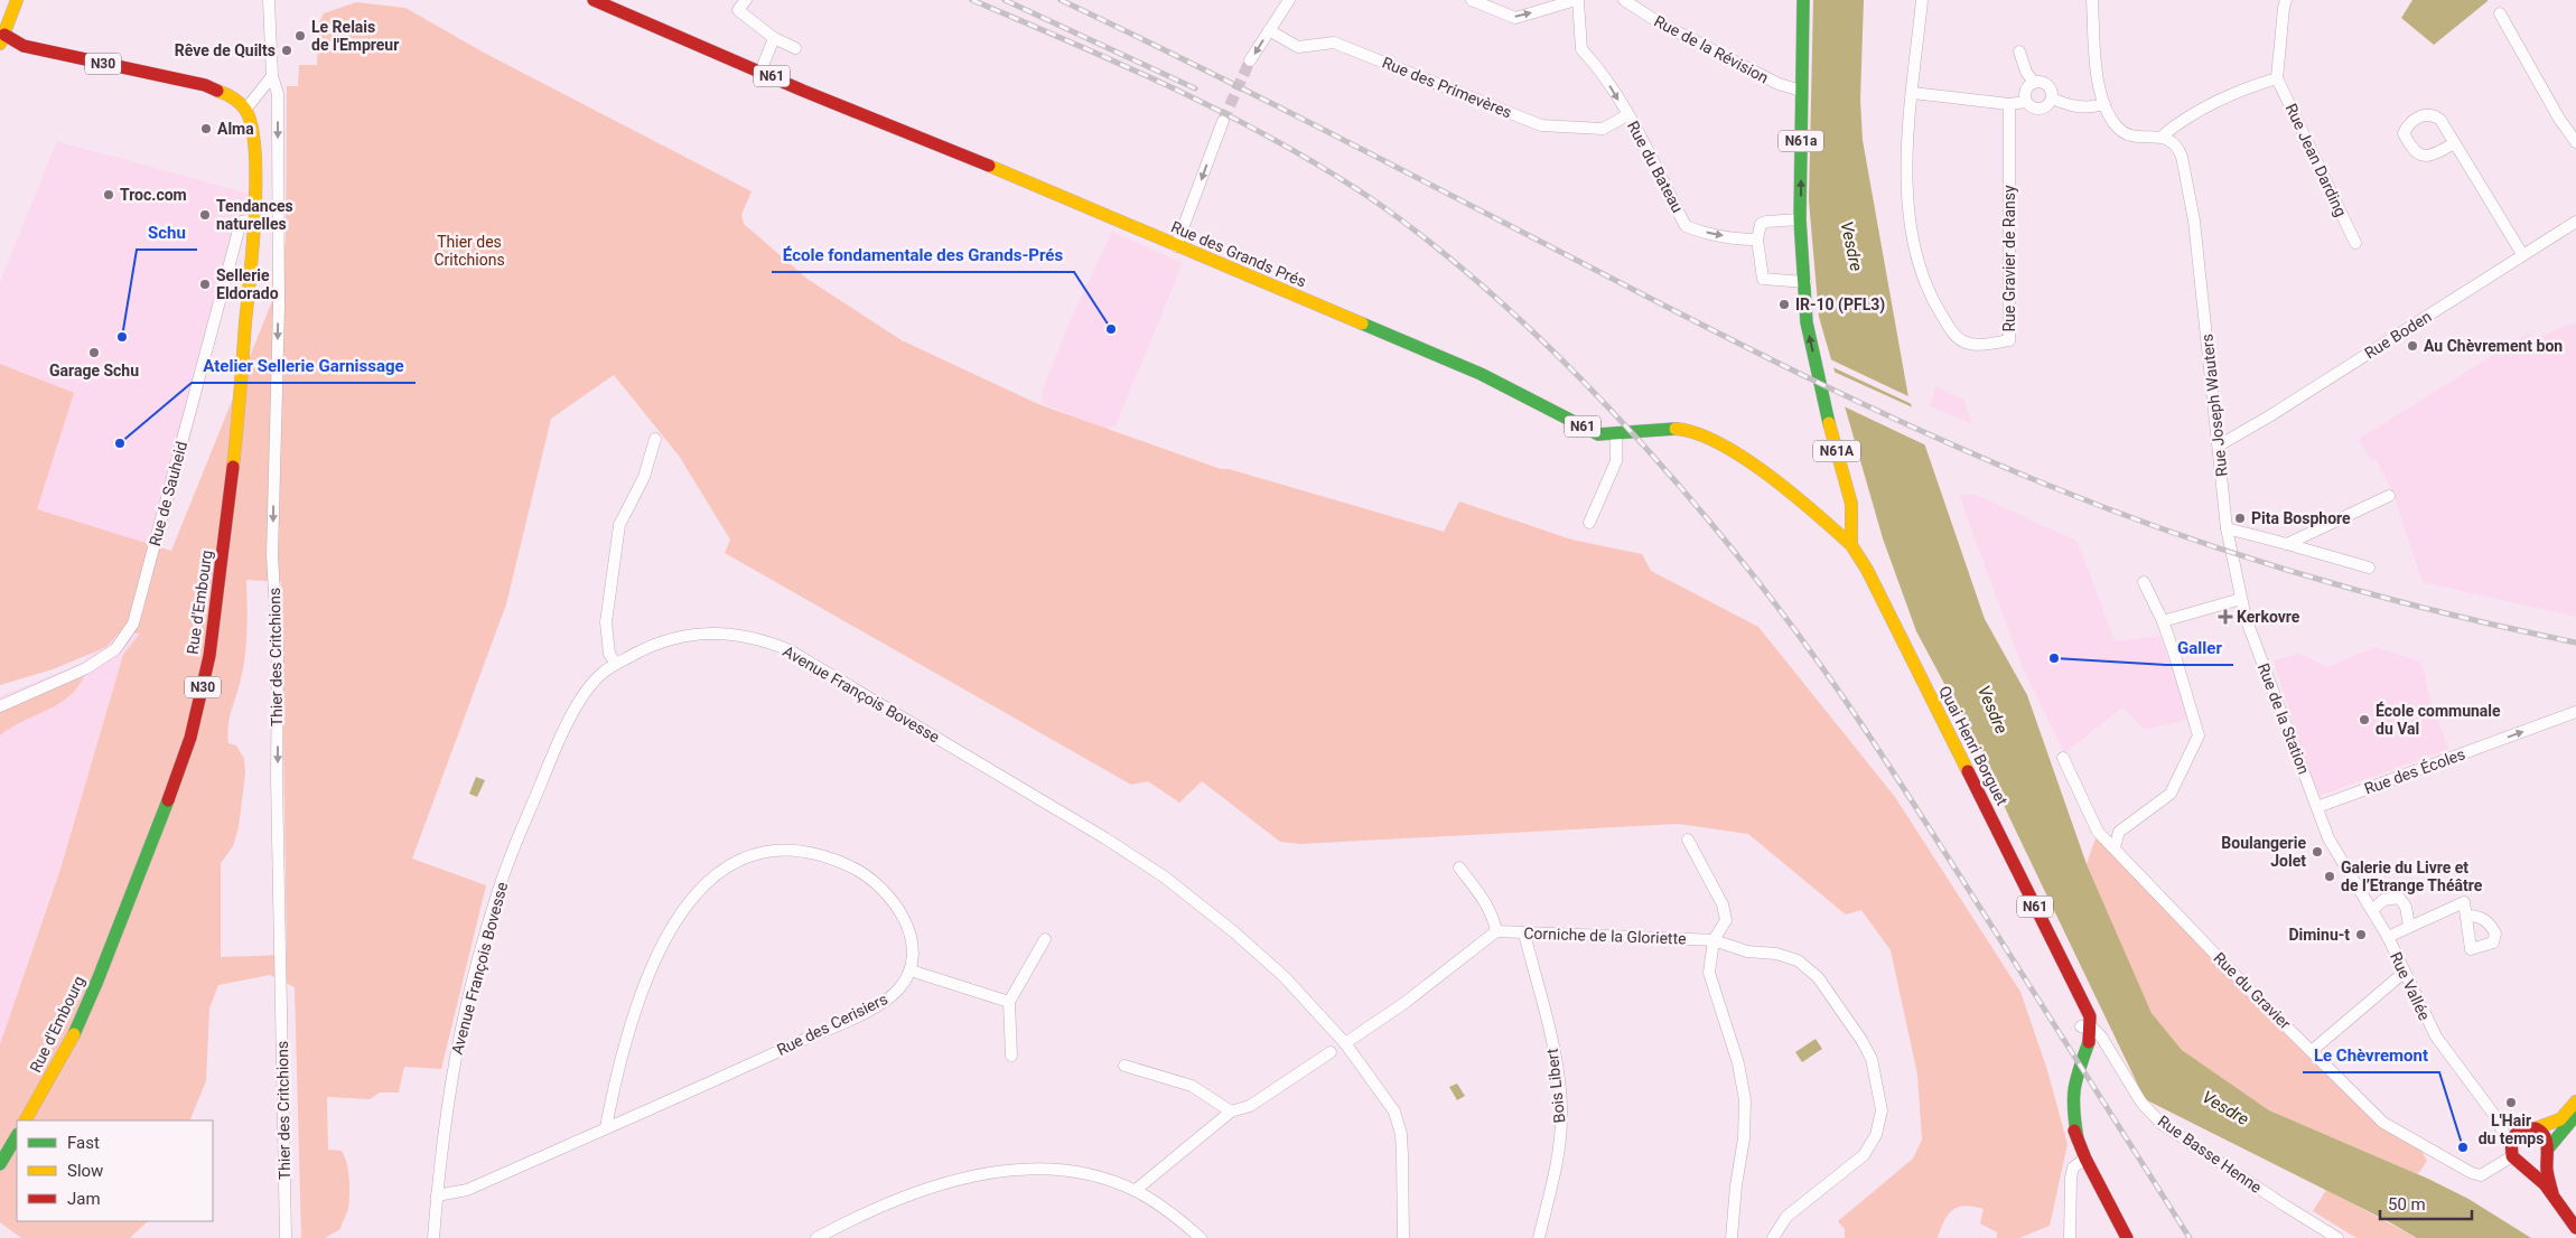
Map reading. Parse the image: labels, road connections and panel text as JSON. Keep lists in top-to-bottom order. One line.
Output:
{"streets":{"main road":["N30","N61","N61a","Rue des Grands Prés","N61A","Rue d'Embourg","Quai Henri Borguet"],"street":["Rue de la Révision","Rue des Primevères","Rue Jean Darding","Rue du Bateau","Rue Gravier de Ransy","Rue Boden","Rue Joseph Wauters","Rue de Sauheid","Thier des Critchions","Avenue François Bovesse","Rue de la Station","Rue des Écoles","Corniche de la Gloriette","Rue Vallée","Rue du Gravier","Rue des Cerisiers","Bois Libert","Rue Basse Henne"]},"crossings":[["Rue de la Révision","N61a"],["N30","Rue de Sauheid"],["N30","Rue d'Embourg"],["N61","Quai Henri Borguet"],["N61","Rue Basse Henne"],["Rue des Primevères","Rue du Bateau"],["N61a","N61A"],["Rue des Grands Prés","Quai Henri Borguet"],["Rue Boden","Rue Joseph Wauters"],["Rue Joseph Wauters","Rue de la Station"],["Rue de Sauheid","Rue d'Embourg"],["Avenue François Bovesse","Rue des Cerisiers"],["Rue de la Station","Rue des Écoles"],["Rue de la Station","Rue Vallée"],["Quai Henri Borguet","Rue Basse Henne"],["Corniche de la Gloriette","Bois Libert"],["Rue Vallée","Rue du Gravier"]],"one_way":["Rue du Bateau","Thier des Critchions","Rue des Écoles"],"water":["Vesdre"],"parks":["Thier des Critchions"],"places":{"other":["Le Relais de l'Empreur","Rêve de Quilts","Alma","Troc.com","Tendances naturelles","Sellerie Eldorado","IR-10 (PFL3)","École fondamentale des Grands-Prés","Schu","Au Chèvrement bon","Garage Schu","Atelier Sellerie Garnissage","Pita Bosphore","Galler","École communale du Val","Boulangerie Jolet","Galerie du Livre et de l’Etrange Théâtre","Diminu-t","L'Hair du temps","Le Chèvremont"],"health":["Kerkovre"]},"legend":["Fast","Slow","Jam"],"scale_bar":"50 m"}
